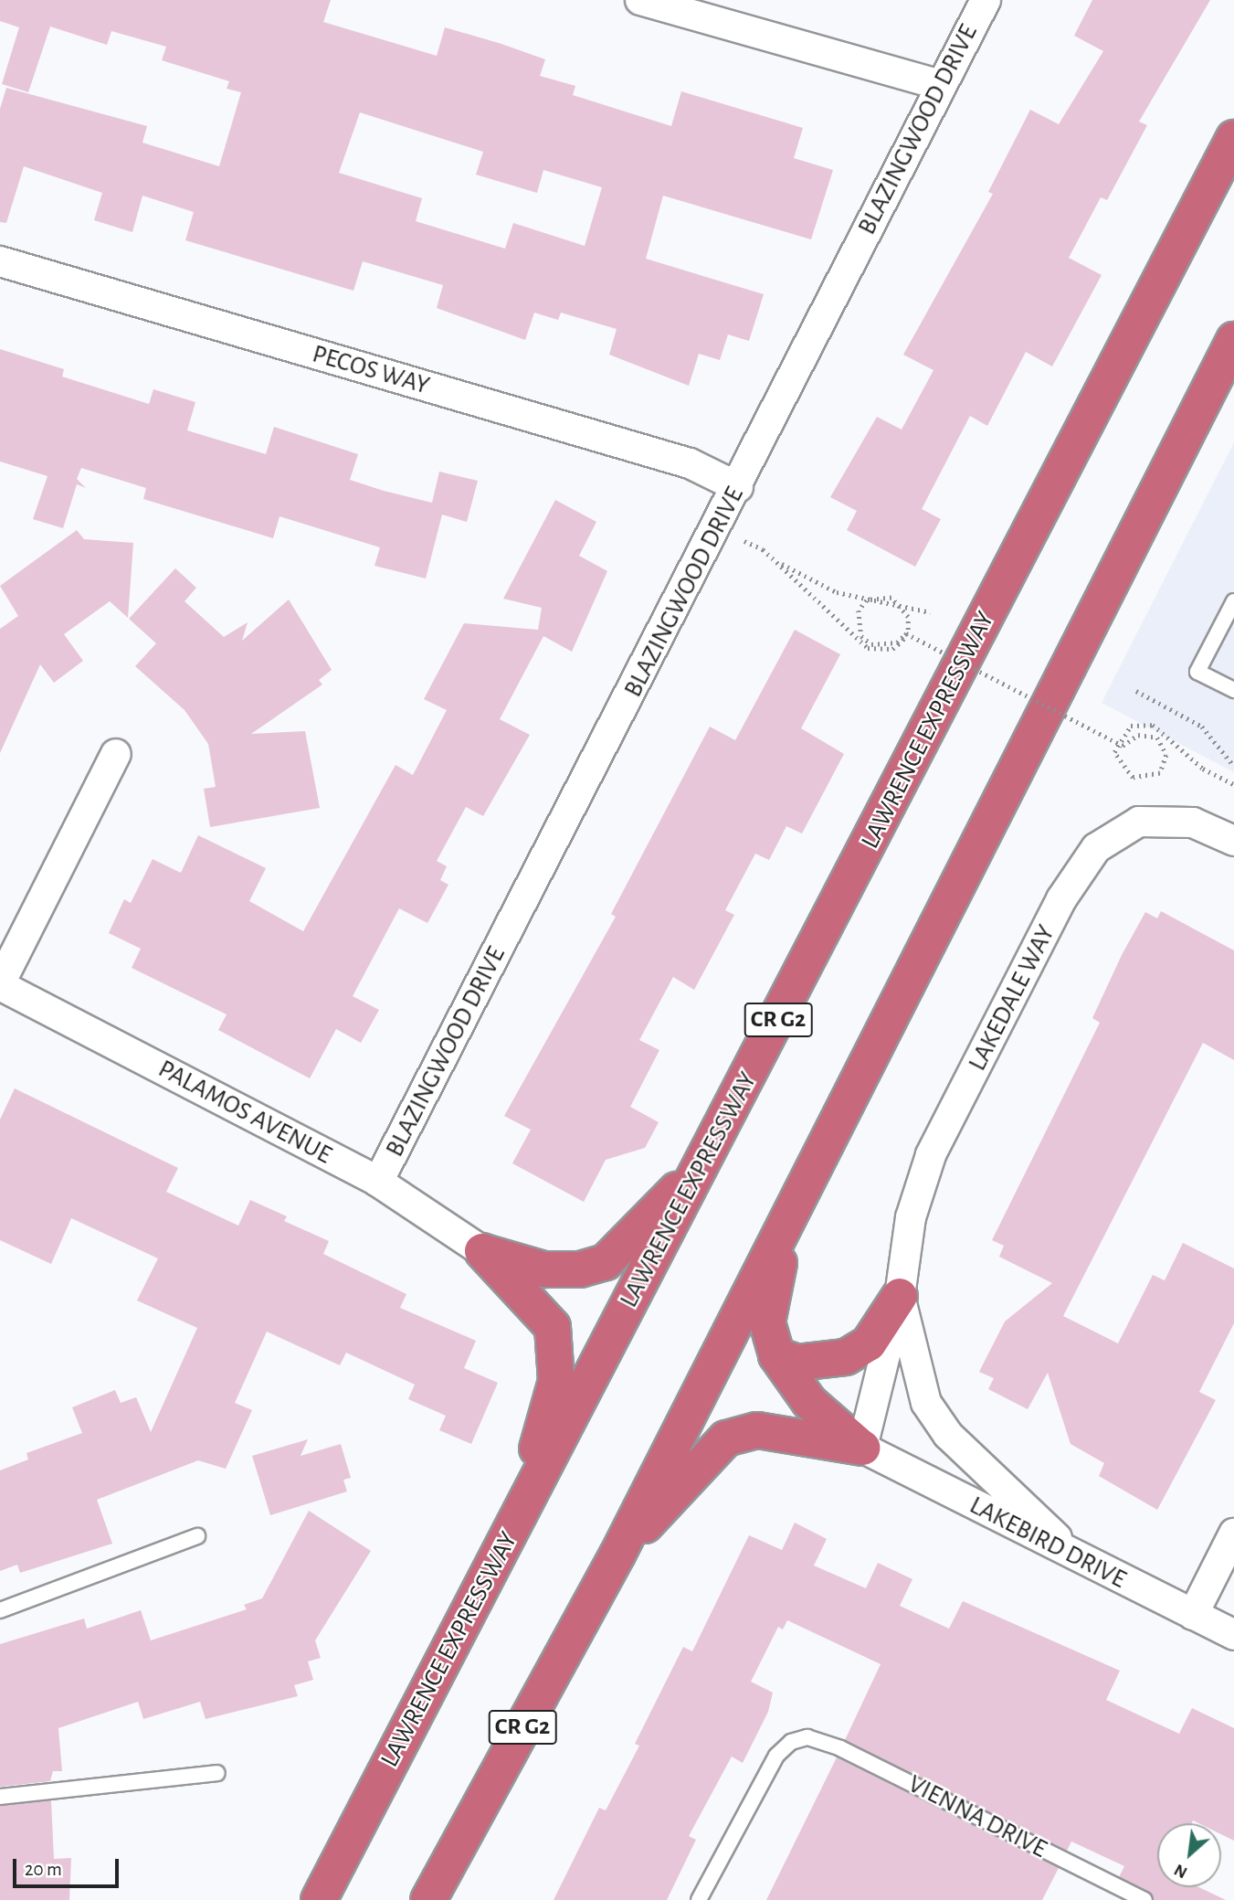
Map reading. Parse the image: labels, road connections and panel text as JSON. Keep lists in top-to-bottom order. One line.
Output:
{"streets":{"highway":["LAWRENCE EXPRESSWAY","CR G2"],"street":["BLAZINGWOOD DRIVE","PECOS WAY","LAKEDALE WAY","PALAMOS AVENUE","LAKEBIRD DRIVE"],"lane":["VIENNA DRIVE"]},"crossings":[["BLAZINGWOOD DRIVE","PECOS WAY"],["BLAZINGWOOD DRIVE","PALAMOS AVENUE"],["LAKEDALE WAY","LAKEBIRD DRIVE"]],"scale_bar":"20 m","north":"bottom left"}
